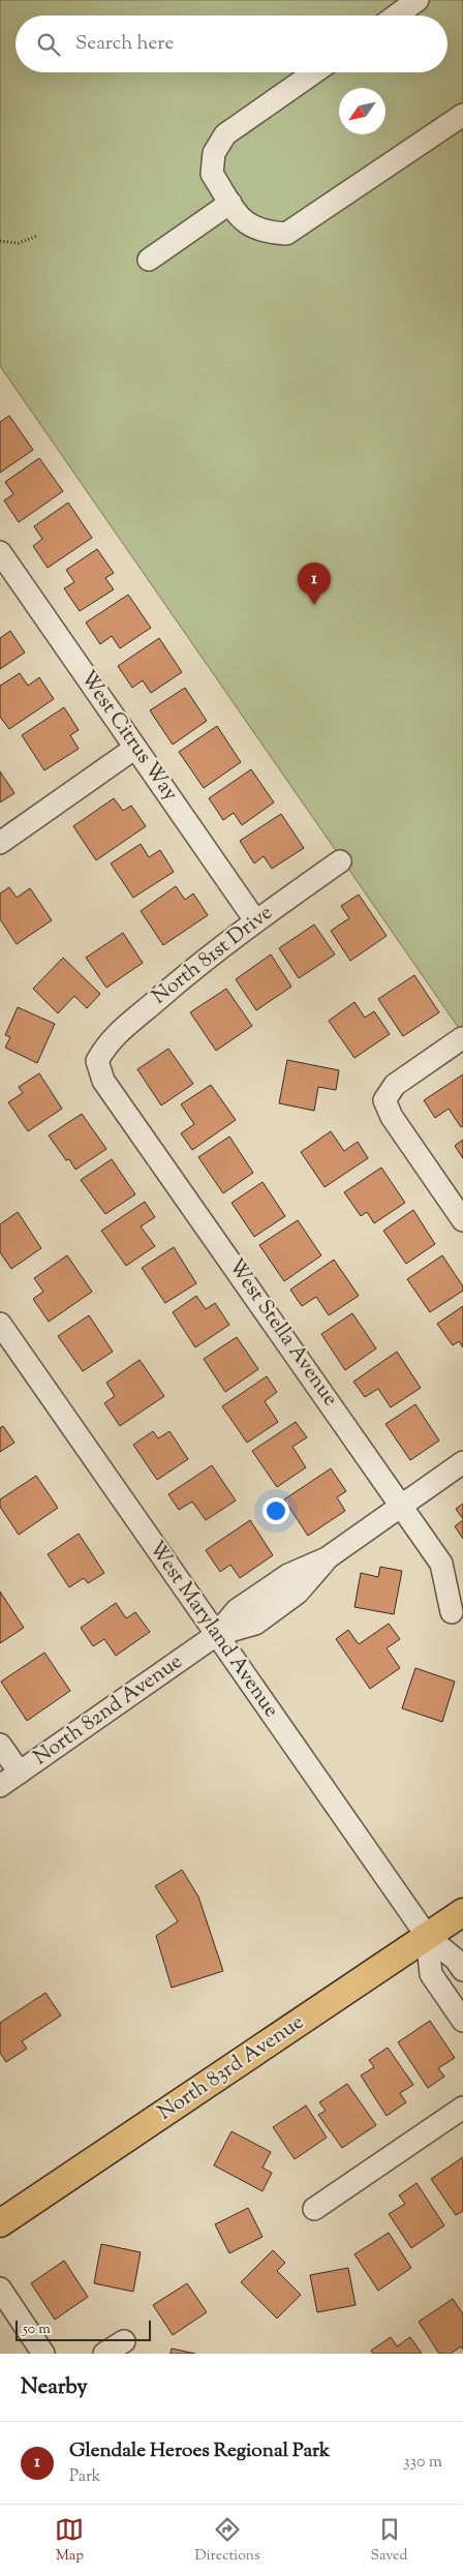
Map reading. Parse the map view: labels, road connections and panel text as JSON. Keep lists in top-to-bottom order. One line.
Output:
{"streets":{"main road":["North 83rd Avenue"],"street":["West Citrus Way","North 81st Drive","West Stella Avenue","West Maryland Avenue","North 82nd Avenue"]},"crossings":[["West Citrus Way","North 81st Drive"],["North 81st Drive","West Stella Avenue"],["West Stella Avenue","North 82nd Avenue"],["West Maryland Avenue","North 82nd Avenue"],["West Maryland Avenue","North 83rd Avenue"]],"scale_bar":"50 m","north":"bottom left","page":{"search":"Search here","pins":"1","scale":"50 m","heading":"Nearby","list":[{"mark":"1","name":"Glendale Heroes Regional Park","note":"Park","value":"330 m"}],"nav":["Map","Directions","Saved"]}}
